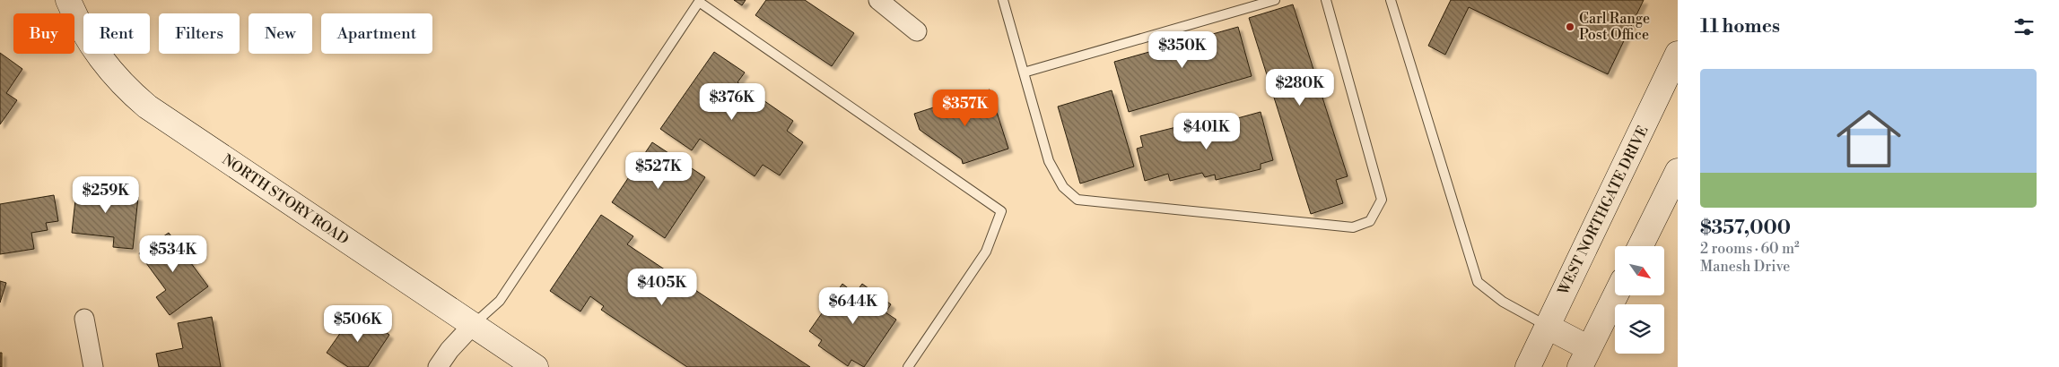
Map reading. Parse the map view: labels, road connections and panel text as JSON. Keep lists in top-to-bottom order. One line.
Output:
{"streets":{"main road":["NORTH STORY ROAD","WEST NORTHGATE DRIVE"]},"places":["Carl Range Post Office"],"north":"bottom right","page":{"heading":"11 homes","chip":["Buy","Rent","Filters","New","Apartment"],"price":["$350K","$280K","$376K","$357K","$401K","$527K","$259K","$534K","$405K","$644K","$506K"],"list":[{"name":"$357,000","note":"2 rooms · 60 m² · Manesh Drive"}]}}
